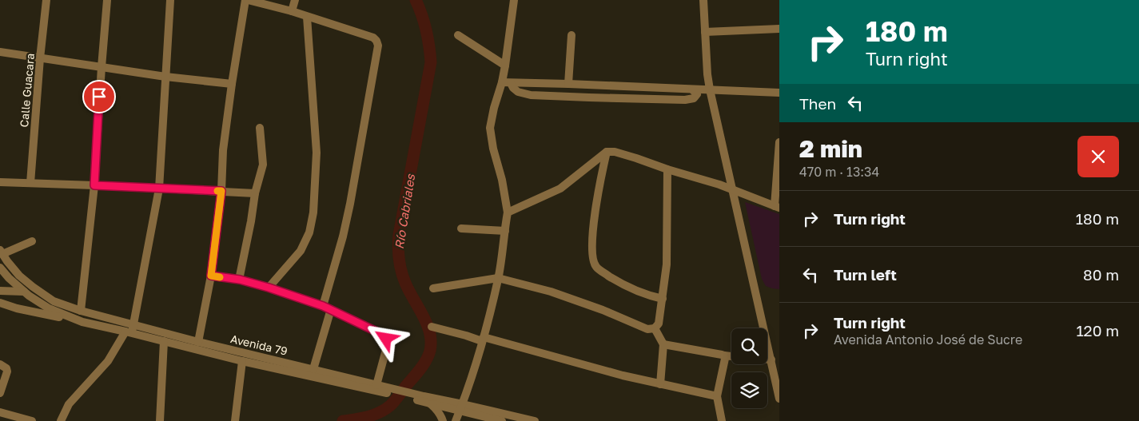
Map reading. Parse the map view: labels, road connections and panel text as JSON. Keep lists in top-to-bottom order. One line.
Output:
{"streets":{"street":["Calle Guacara","Avenida 79"]},"water":["Río Cabriales"],"page":{"turn":["180 m","Turn right"],"then":"Then","heading":["2 min","470 m · 13:34"],"list":[{"name":"Turn right","value":"180 m"},{"name":"Turn left","value":"80 m"},{"name":"Turn right","note":"Avenida Antonio José de Sucre","value":"120 m"}]}}
